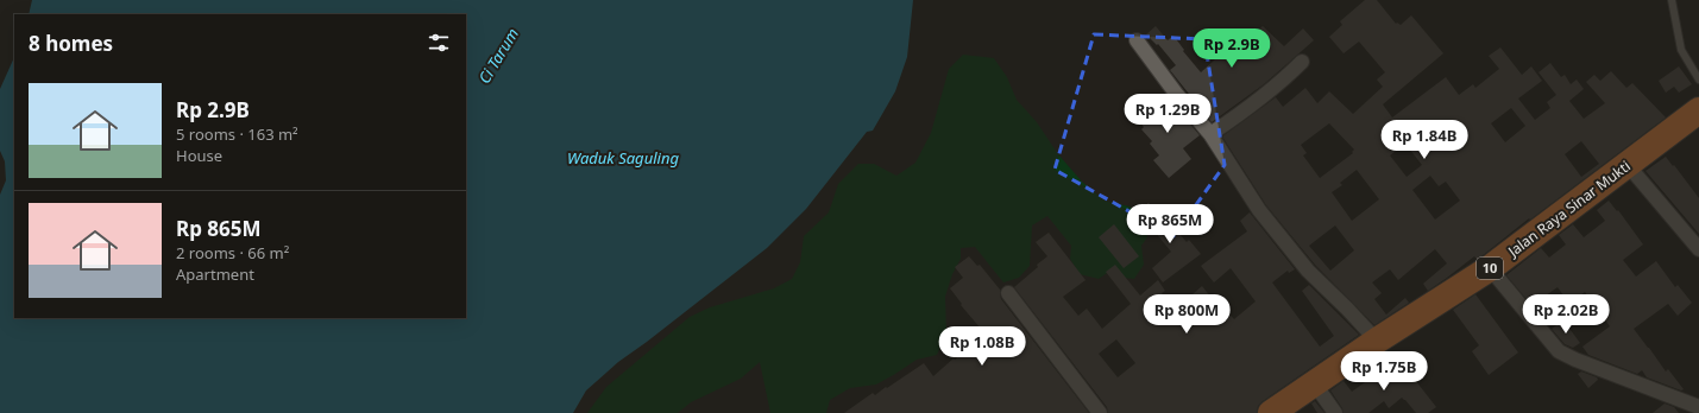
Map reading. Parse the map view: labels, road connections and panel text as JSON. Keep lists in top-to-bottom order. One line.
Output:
{"streets":{"highway":["Jalan Raya Sinar Mukti","10"]},"water":["Ci Tarum","Waduk Saguling"],"page":{"heading":"8 homes","price":["Rp 2.9B","Rp 1.29B","Rp 1.84B","Rp 865M","Rp 800M","Rp 2.02B","Rp 1.08B","Rp 1.75B"],"list":[{"name":"Rp 2.9B","note":"5 rooms · 163 m² · House"},{"name":"Rp 865M","note":"2 rooms · 66 m² · Apartment"}]}}
